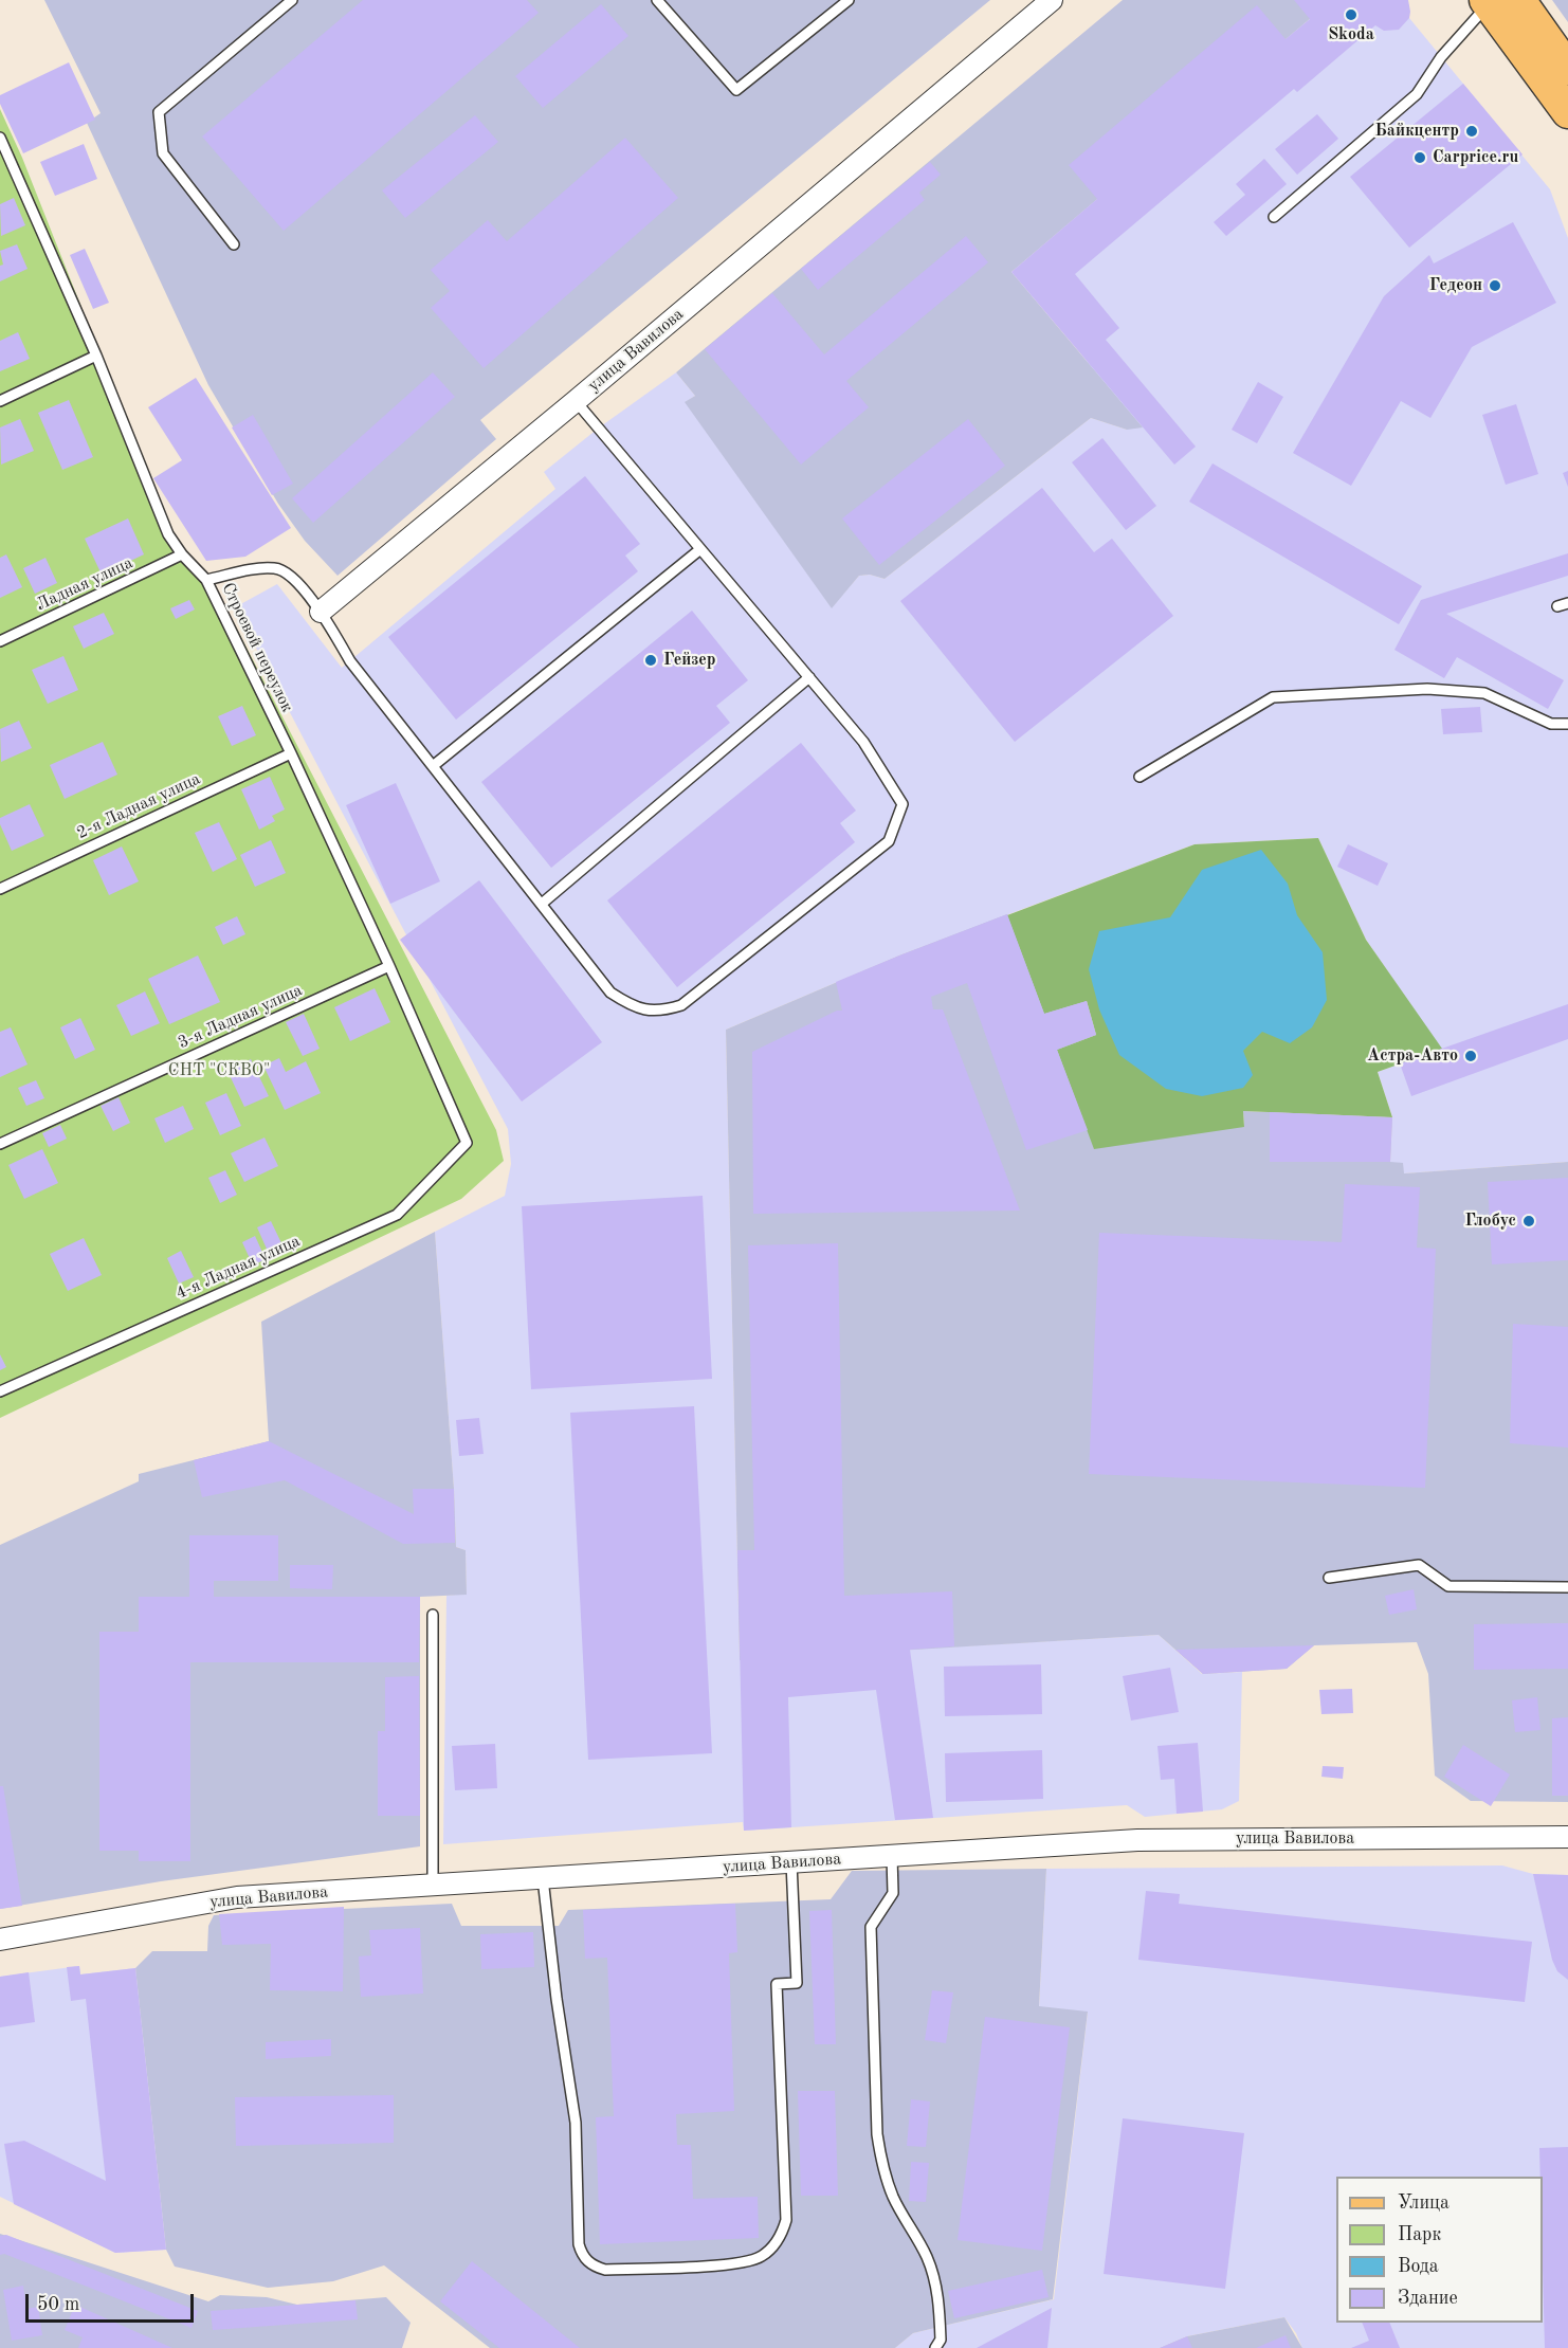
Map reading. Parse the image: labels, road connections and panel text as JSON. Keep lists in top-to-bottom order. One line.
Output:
{"streets":{"street":["улица Вавилова"],"lane":["Ладная улица","Строевой переулок","2-я Ладная улица","3-я Ладная улица","4-я Ладная улица"]},"crossings":[["Ладная улица","Строевой переулок"],["Строевой переулок","2-я Ладная улица"],["Строевой переулок","3-я Ладная улица"],["Строевой переулок","4-я Ладная улица"]],"parks":["СНТ \"СКВО\""],"places":["Skoda","Байкцентр","Carprice.ru","Гедеон","Гейзер","Астра-Авто","Глобус"],"legend":["Улица","Парк","Вода","Здание"],"scale_bar":"50 m"}
